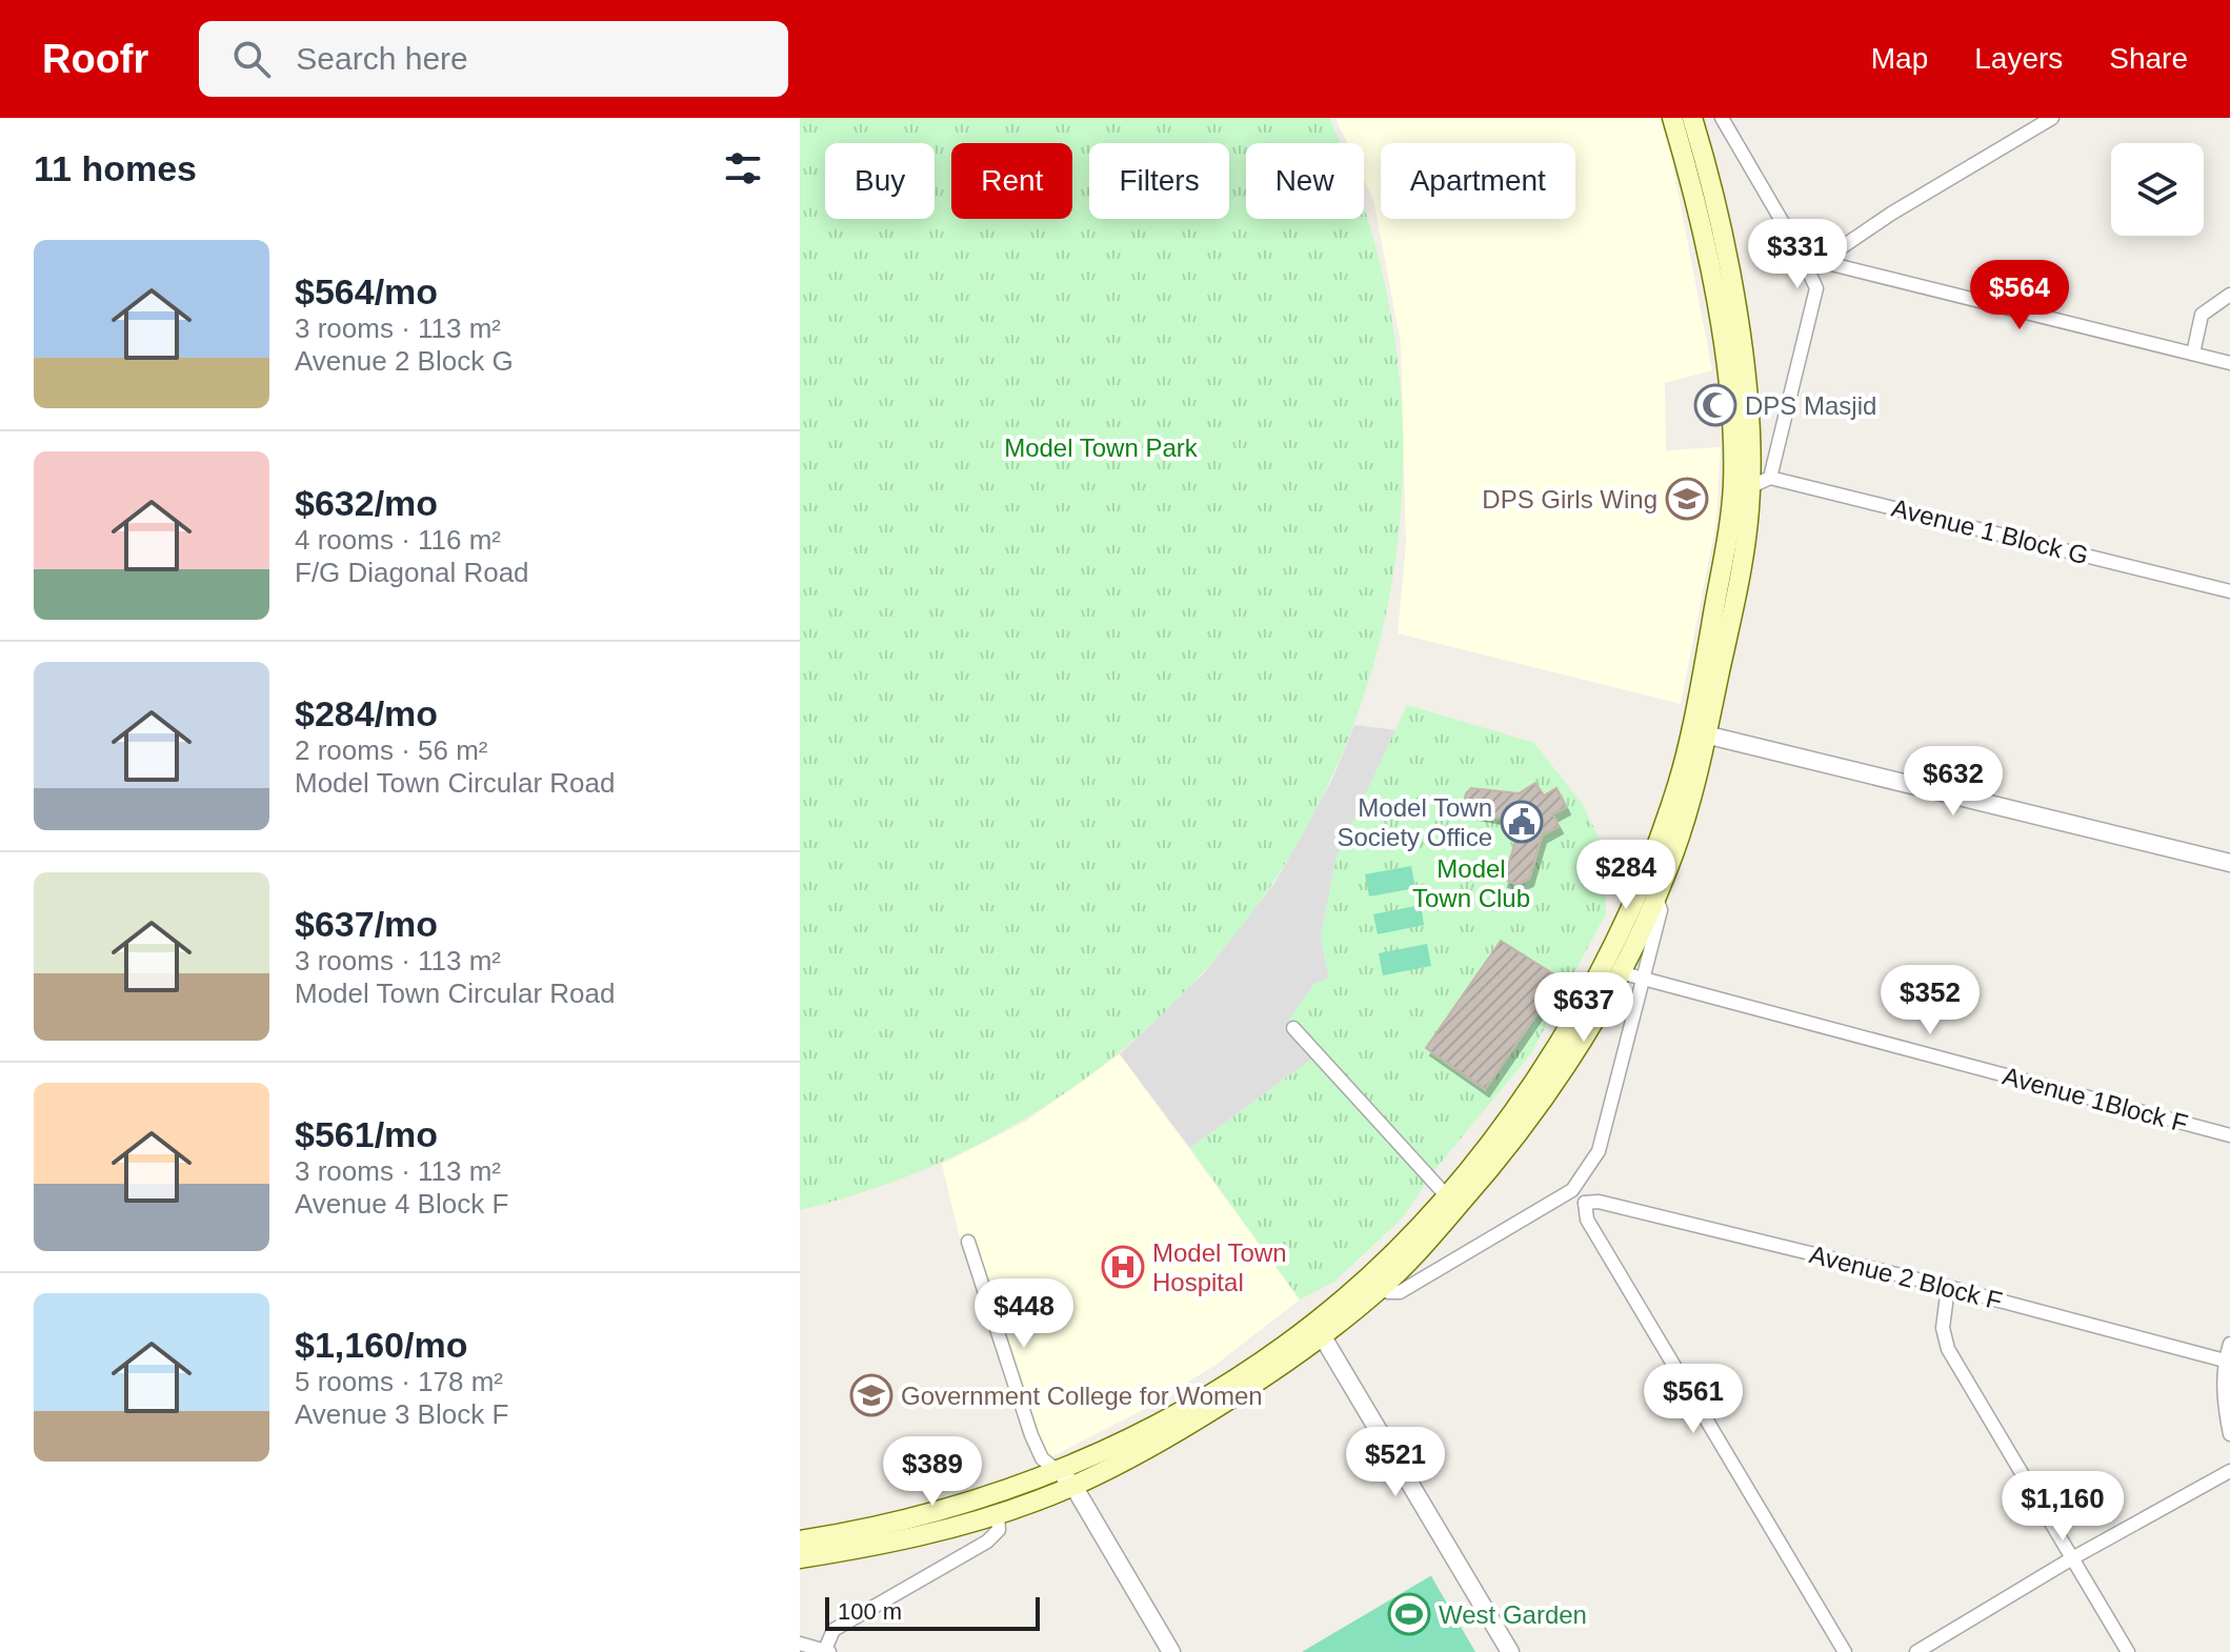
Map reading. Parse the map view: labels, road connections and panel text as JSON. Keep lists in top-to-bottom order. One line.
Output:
{"streets":{"street":["Avenue 1 Block G","Avenue 1Block F","Avenue 2 Block F"]},"parks":["Model Town Park","Model Town Club"],"places":{"mosque":["DPS Masjid"],"school or university":["DPS Girls Wing","Government College for Women"],"public building":["Model Town Society Office"],"hospital":["Model Town Hospital"],"sports":["West Garden"]},"scale_bar":"100 m","page":{"header":"Roofr","search":"Search here","nav":["Map","Layers","Share"],"heading":"11 homes","chip":["Buy","Rent","Filters","New","Apartment"],"list":[{"name":"$564/mo","note":"3 rooms · 113 m² · Avenue 2 Block G"},{"name":"$632/mo","note":"4 rooms · 116 m² · F/G Diagonal Road"},{"name":"$284/mo","note":"2 rooms · 56 m² · Model Town Circular Road"},{"name":"$637/mo","note":"3 rooms · 113 m² · Model Town Circular Road"},{"name":"$561/mo","note":"3 rooms · 113 m² · Avenue 4 Block F"},{"name":"$1,160/mo","note":"5 rooms · 178 m² · Avenue 3 Block F"}],"price":["$331","$564","$632","$284","$352","$637","$448","$561","$521","$389","$1,160"],"scale":"100 m"}}
